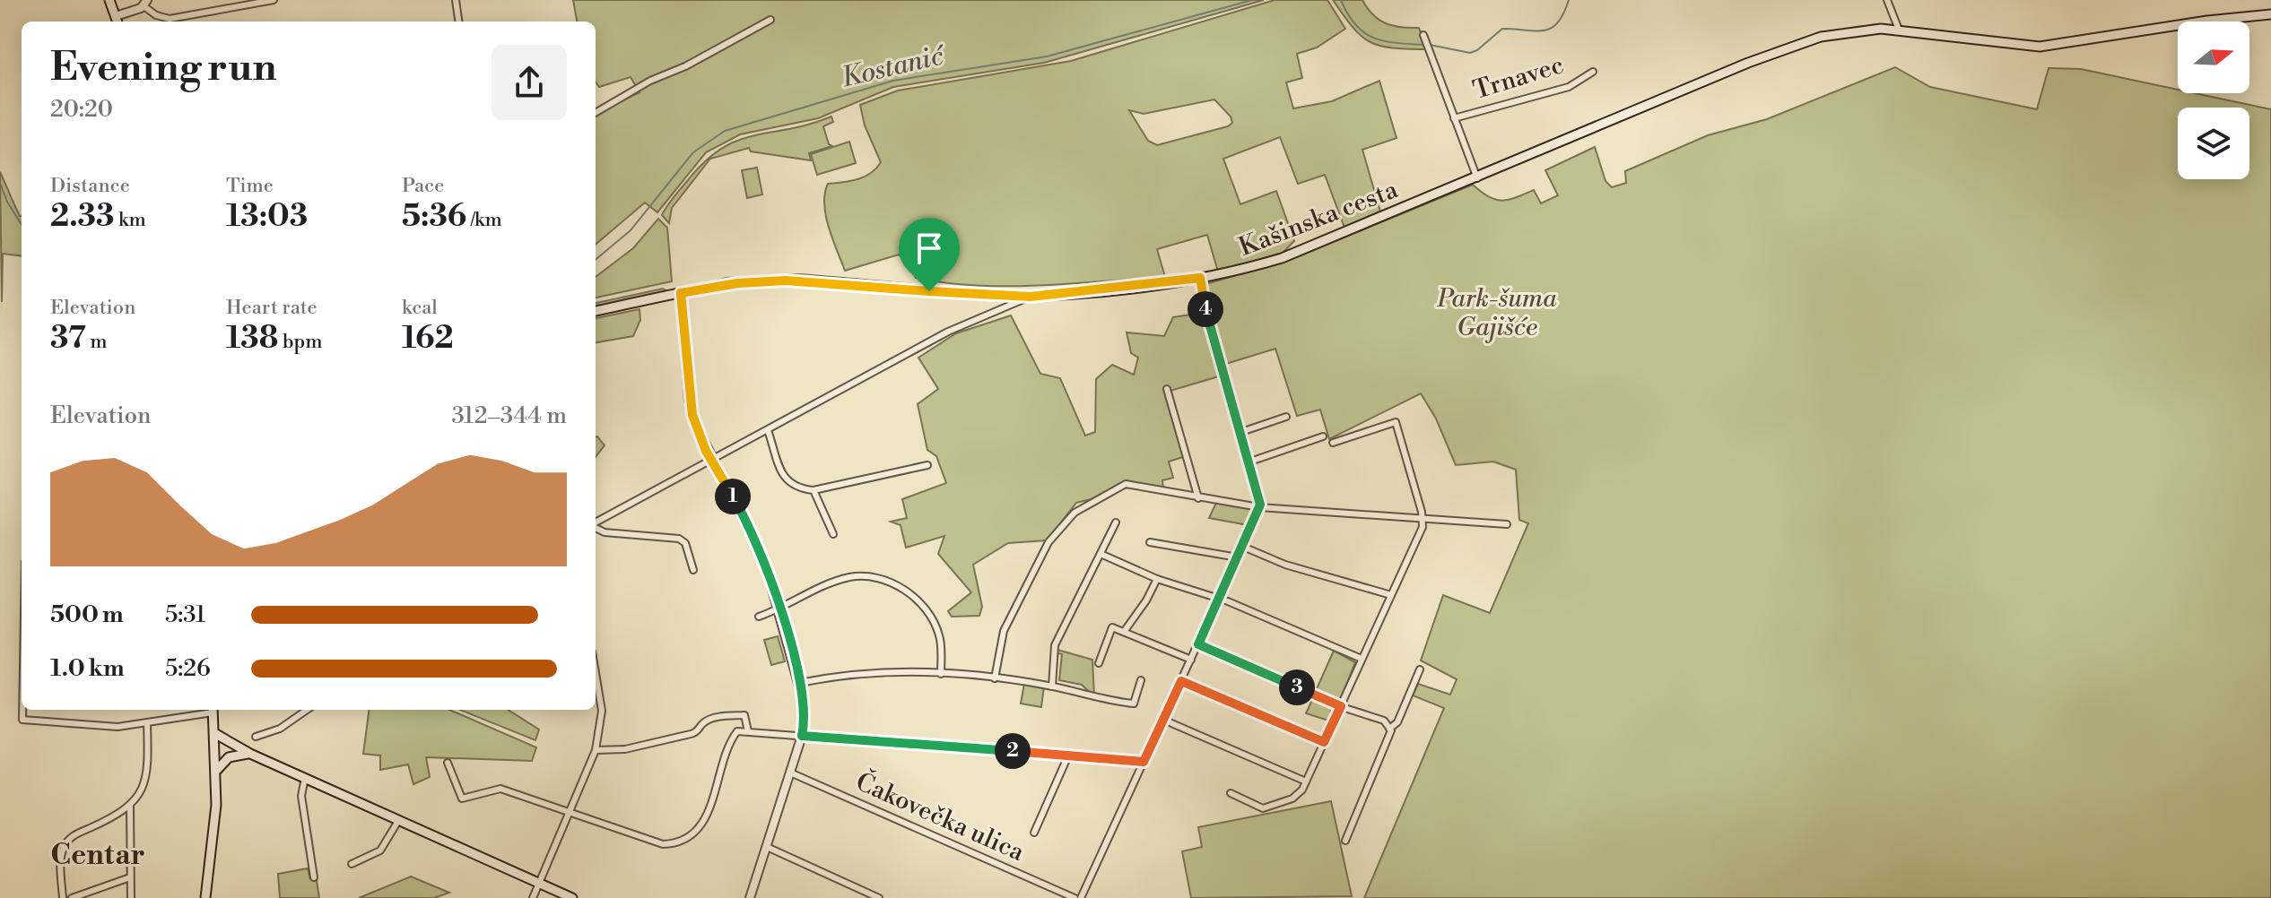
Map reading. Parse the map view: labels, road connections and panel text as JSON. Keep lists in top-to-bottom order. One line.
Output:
{"streets":{"main road":["Kašinska cesta"],"street":["Trnavec","Čakovečka ulica"]},"districts":["Centar"],"water":["Kostanić"],"parks":["Park-šuma Gajišće"],"north":"right","page":{"heading":["Evening run","20:20"],"stats":[["Distance","2.33 km"],["Time","13:03"],["Pace","5:36 /km"],["Elevation","37 m"],["Heart rate","138 bpm"],["kcal","162"]],"pins":["4","1","3","2"],"chart":["Elevation","312–344 m"],"list":[{"name":"500 m","note":"5:31"},{"name":"1.0 km","note":"5:26"}]}}
